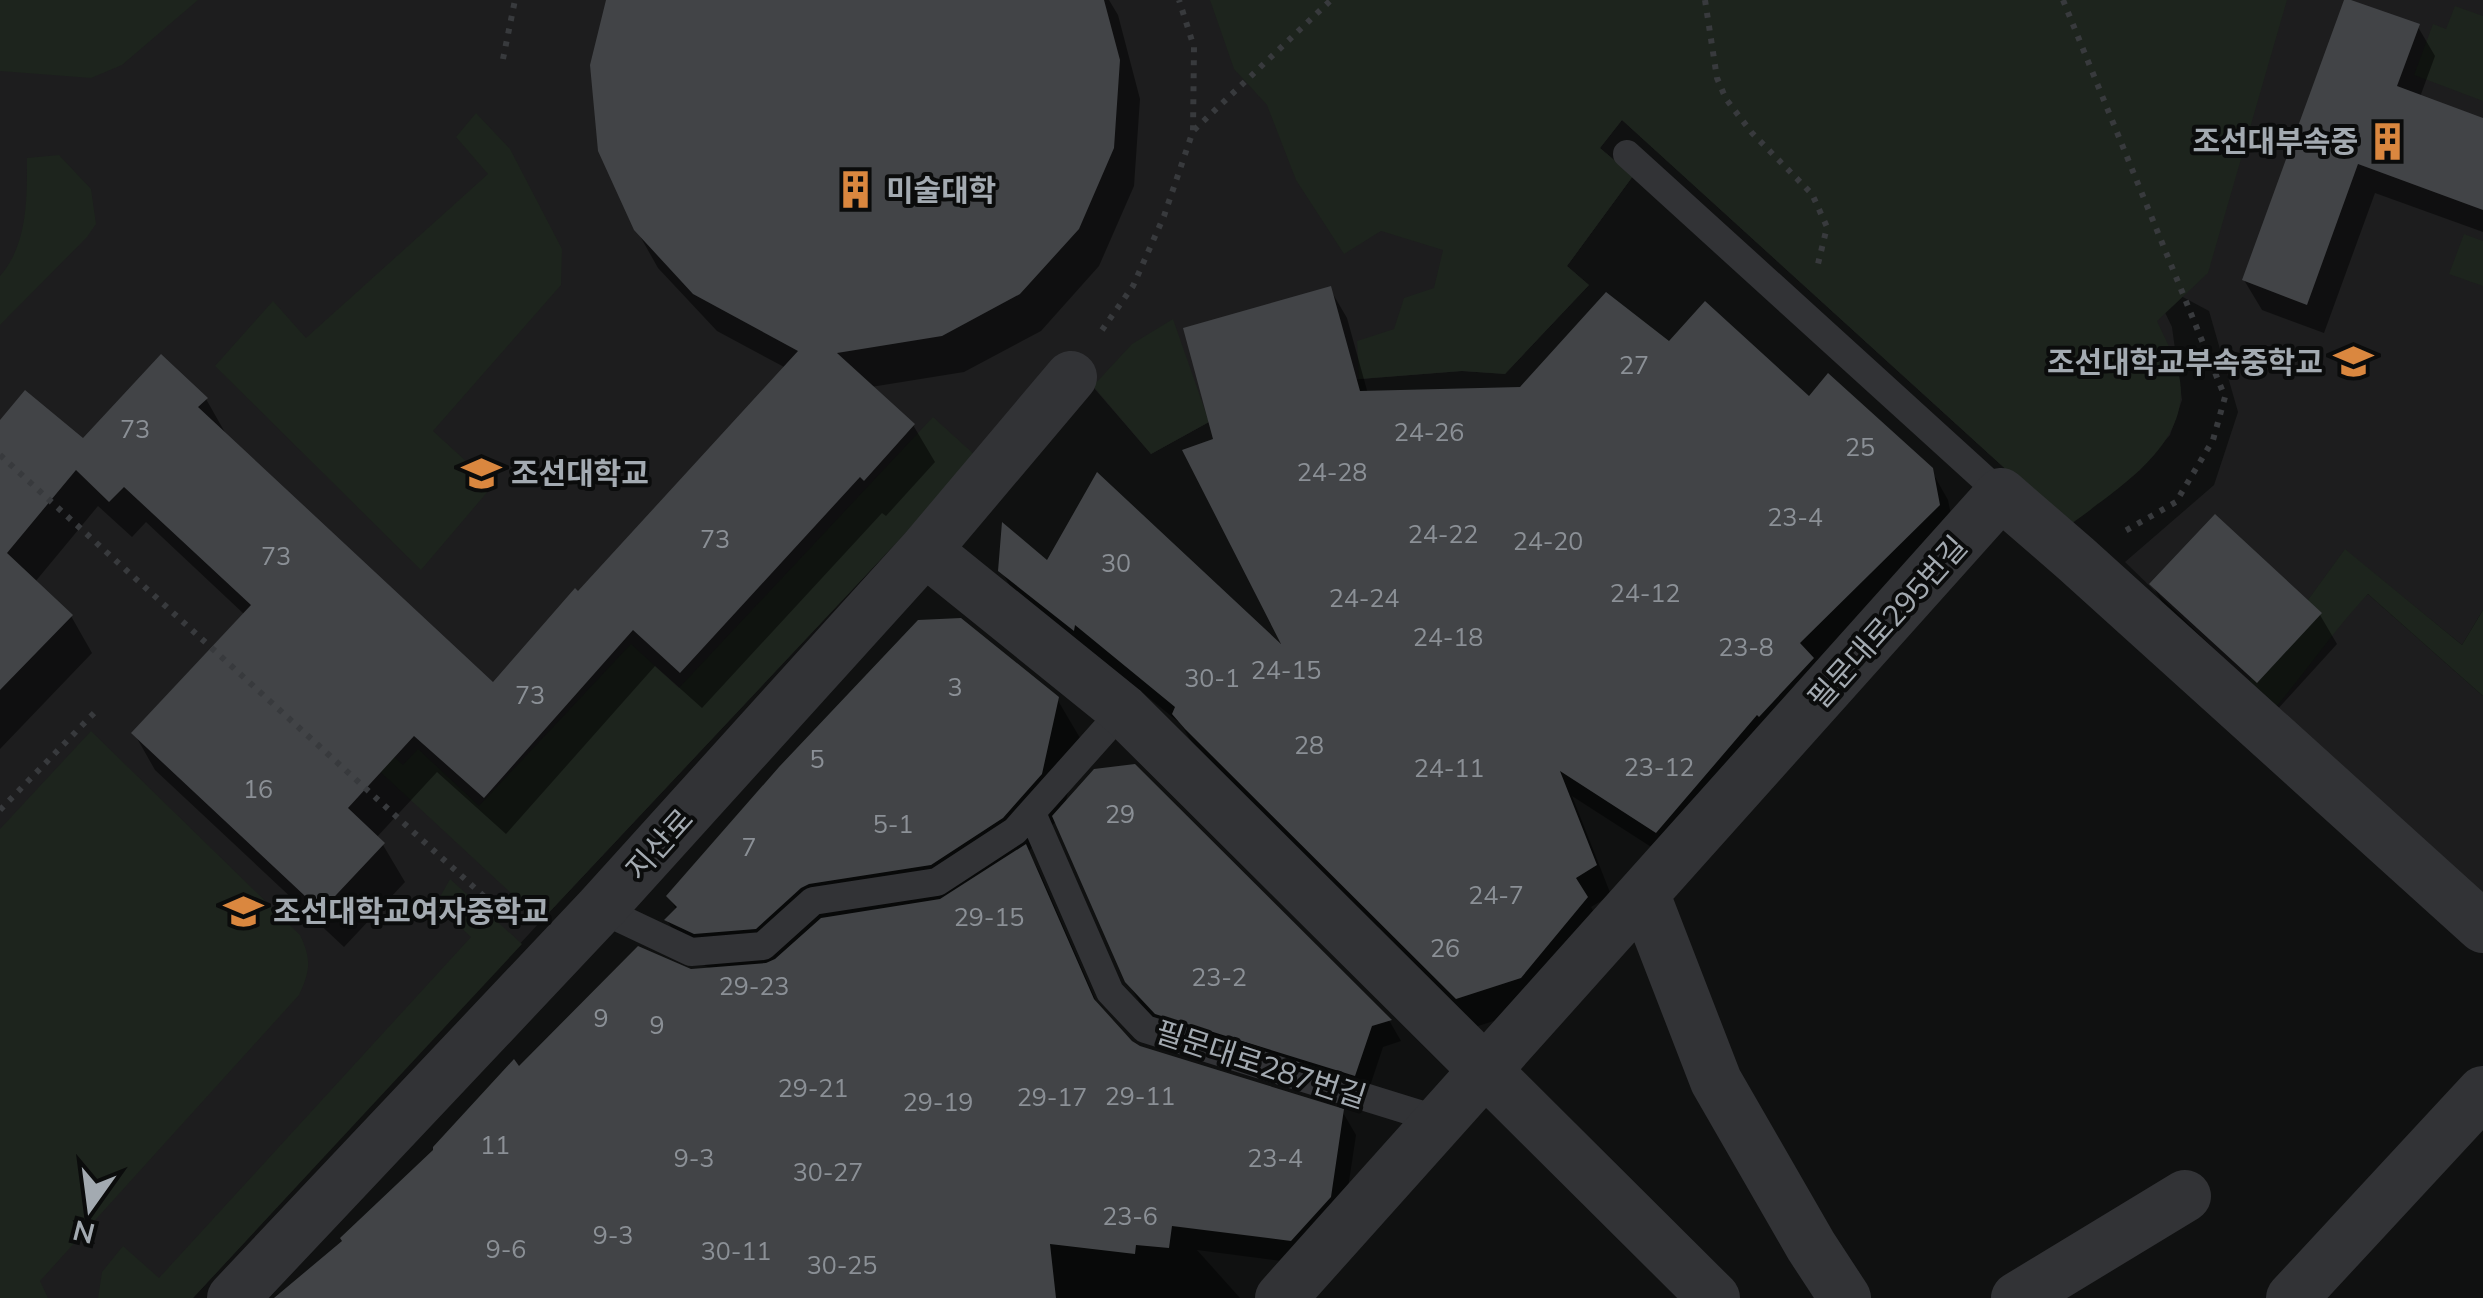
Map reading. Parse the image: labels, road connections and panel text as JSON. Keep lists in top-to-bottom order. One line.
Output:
{"streets":{"street":["필문대로295번길","지산로"],"lane":["필문대로287번길"]},"places":{"building":["조선대부속중","미술대학"],"school or university":["조선대학교부속중학교","조선대학교","조선대학교여자중학교"]},"house_numbers":["27","73","24-26","25","24-28","23-4","24-22","73","24-20","73","30","24-12","24-24","24-18","23-8","24-15","30-1","3","73","28","5","23-12","24-11","16","29","5-1","7","24-7","29-15","26","23-2","29-23","9","9","29-21","29-11","29-17","29-19","11","9-3","23-4","30-27","23-6","9-3","9-6","30-11","30-25"],"north":"bottom"}
